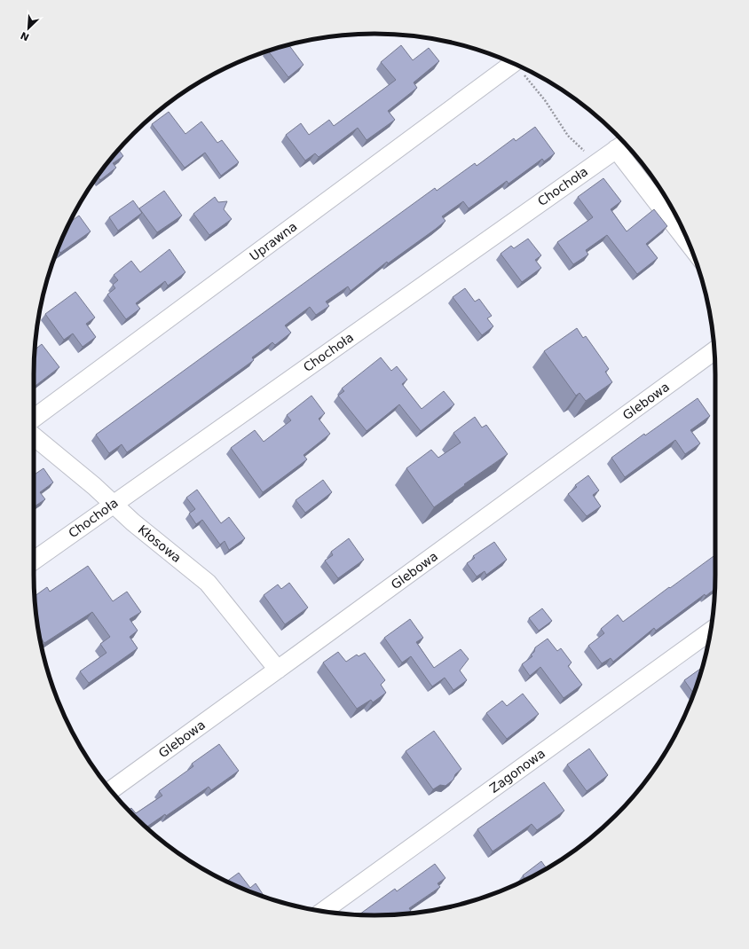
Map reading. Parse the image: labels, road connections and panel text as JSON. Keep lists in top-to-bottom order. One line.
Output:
{"streets":{"street":["Chochoła","Uprawna","Glebowa","Kłosowa","Zagonowa"]},"crossings":[["Chochoła","Kłosowa"],["Glebowa","Kłosowa"]],"north":"bottom left"}
